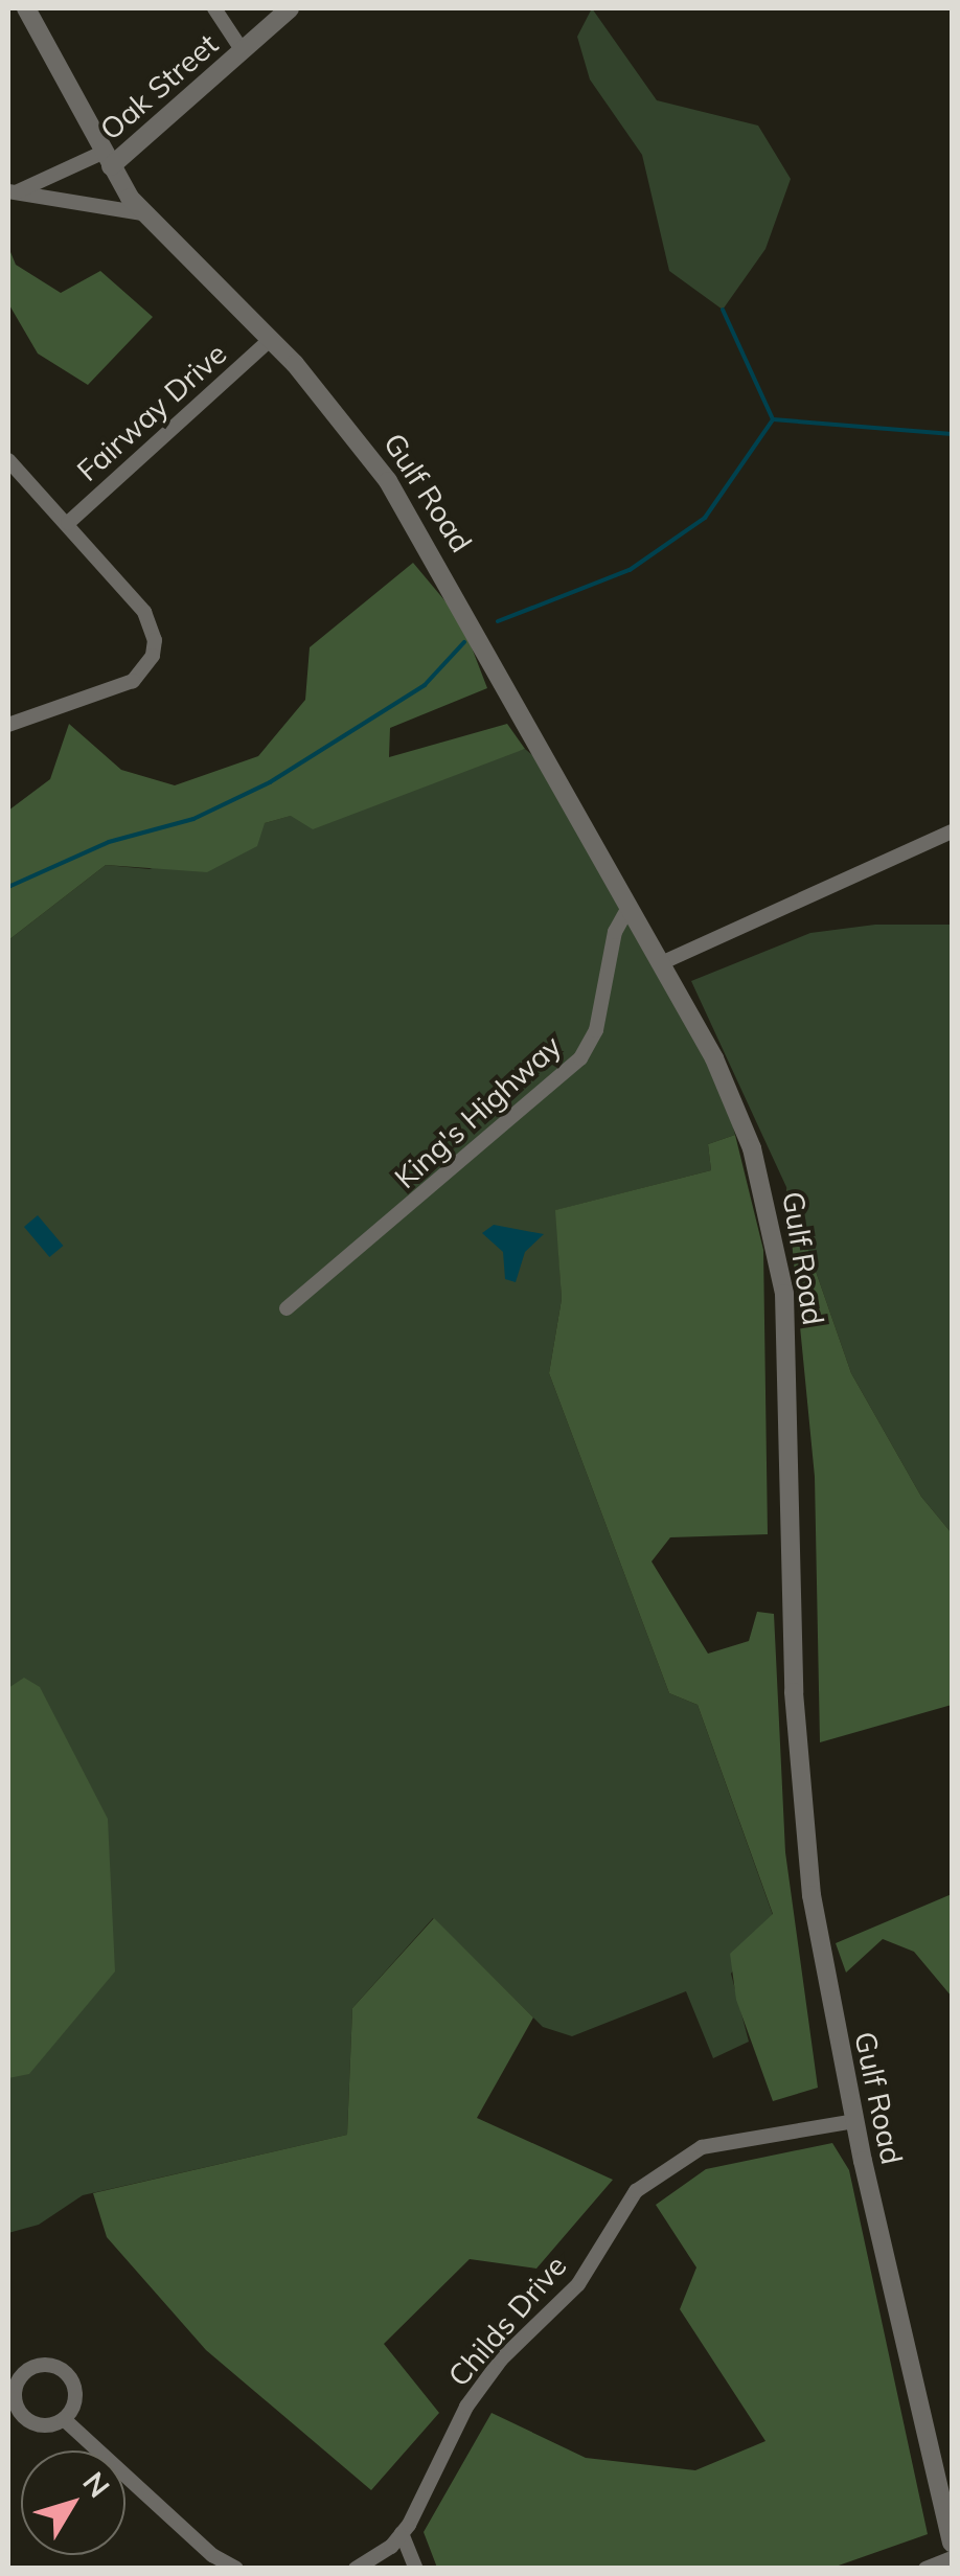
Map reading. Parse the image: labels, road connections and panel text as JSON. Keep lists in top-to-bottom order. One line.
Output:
{"streets":{"street":["Oak Street","Fairway Drive","Gulf Road","King's Highway","Childs Drive"]},"crossings":[["Oak Street","Gulf Road"],["Fairway Drive","Gulf Road"],["Gulf Road","King's Highway"],["Gulf Road","Childs Drive"]],"north":"top right"}
